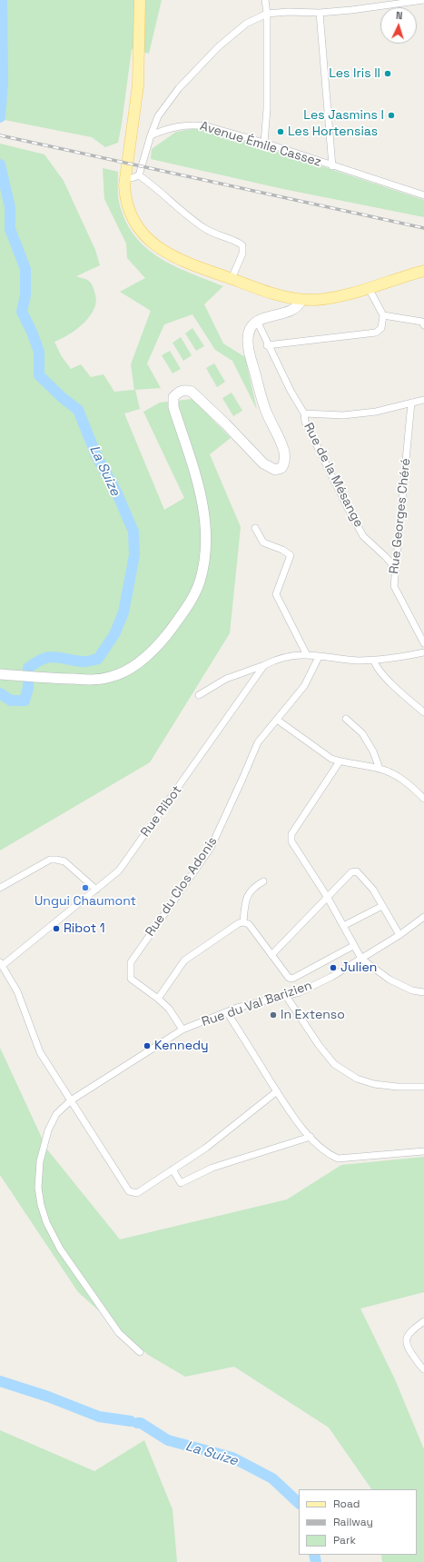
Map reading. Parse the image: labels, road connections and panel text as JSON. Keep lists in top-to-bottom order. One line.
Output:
{"streets":{"street":["Avenue Émile Cassez","Rue de la Mésange","Rue Georges Chéré","Rue Ribot","Rue du Clos Adonis","Rue du Val Barizien"]},"crossings":[["Rue de la Mésange","Rue Georges Chéré"],["Rue du Clos Adonis","Rue du Val Barizien"]],"water":["La Suize"],"places":["Les Iris II","Les Jasmins I","Les Hortensias","Ungui Chaumont","Ribot 1","Julien","In Extenso","Kennedy"],"legend":["Road","Railway","Park"],"north":"top"}
